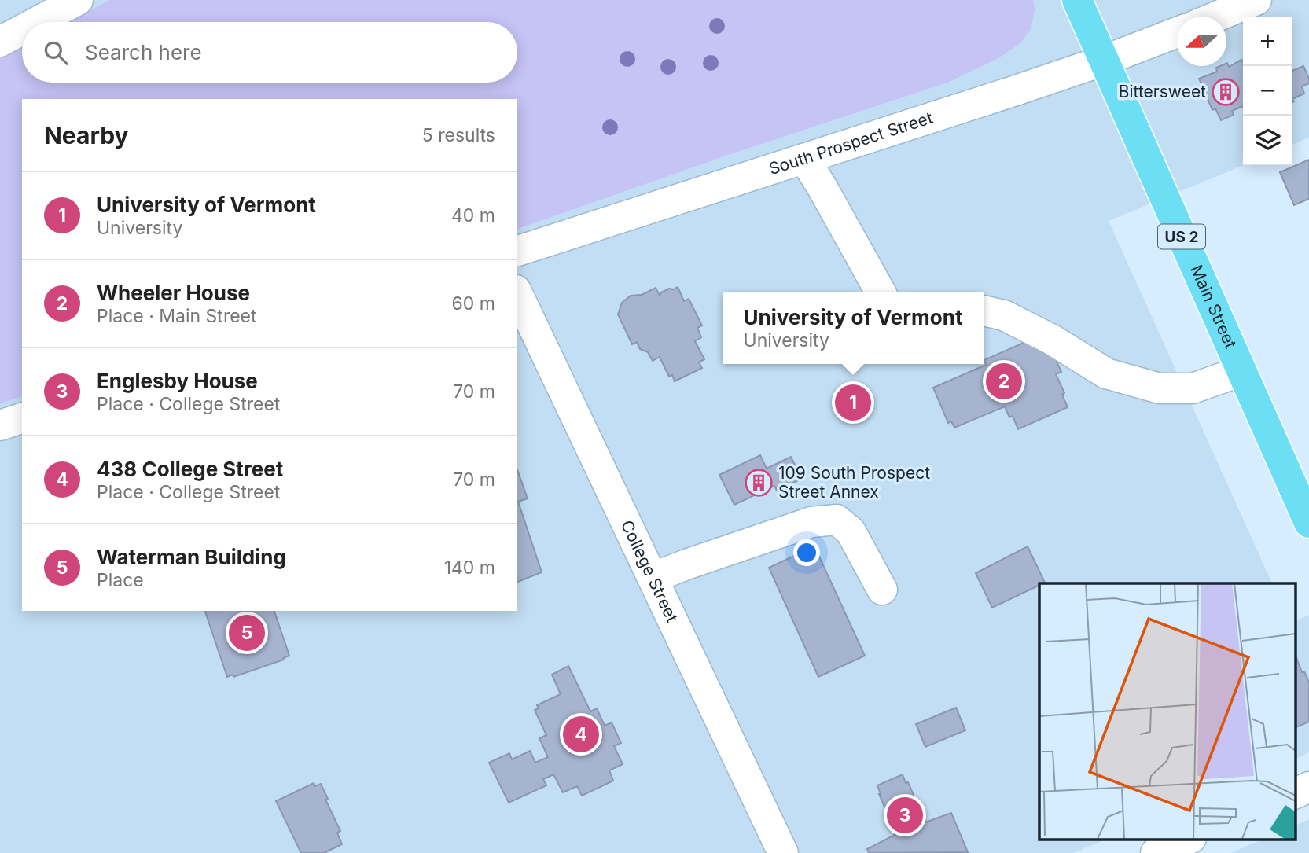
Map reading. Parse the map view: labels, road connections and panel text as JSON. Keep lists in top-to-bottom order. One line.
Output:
{"streets":{"main road":["US 2","Main Street"],"street":["South Prospect Street","College Street"]},"crossings":[["South Prospect Street","Main Street"]],"places":{"building":["Bittersweet","109 South Prospect Street Annex"]},"north":"left","page":{"map_buttons":["+","−"],"search":"Search here","heading":["Nearby","5 results"],"list":[{"mark":"1","name":"University of Vermont","note":"University","value":"40 m"},{"mark":"2","name":"Wheeler House","note":"Place · Main Street","value":"60 m"},{"mark":"3","name":"Englesby House","note":"Place · College Street","value":"70 m"},{"mark":"4","name":"438 College Street","note":"Place · College Street","value":"70 m"},{"mark":"5","name":"Waterman Building","note":"Place","value":"140 m"}],"popup":["University of Vermont","University"],"pins":["2","1","5","4","3"]}}
